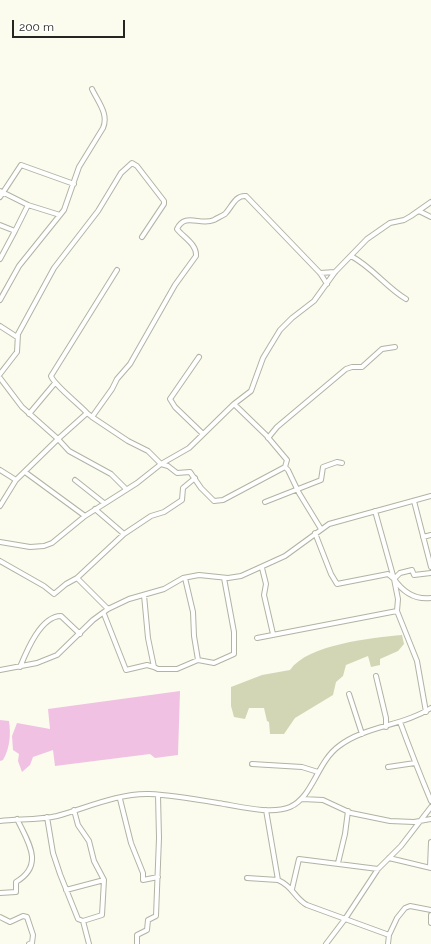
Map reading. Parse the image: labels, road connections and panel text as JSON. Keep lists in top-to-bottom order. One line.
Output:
{"scale_bar":"200 m"}
